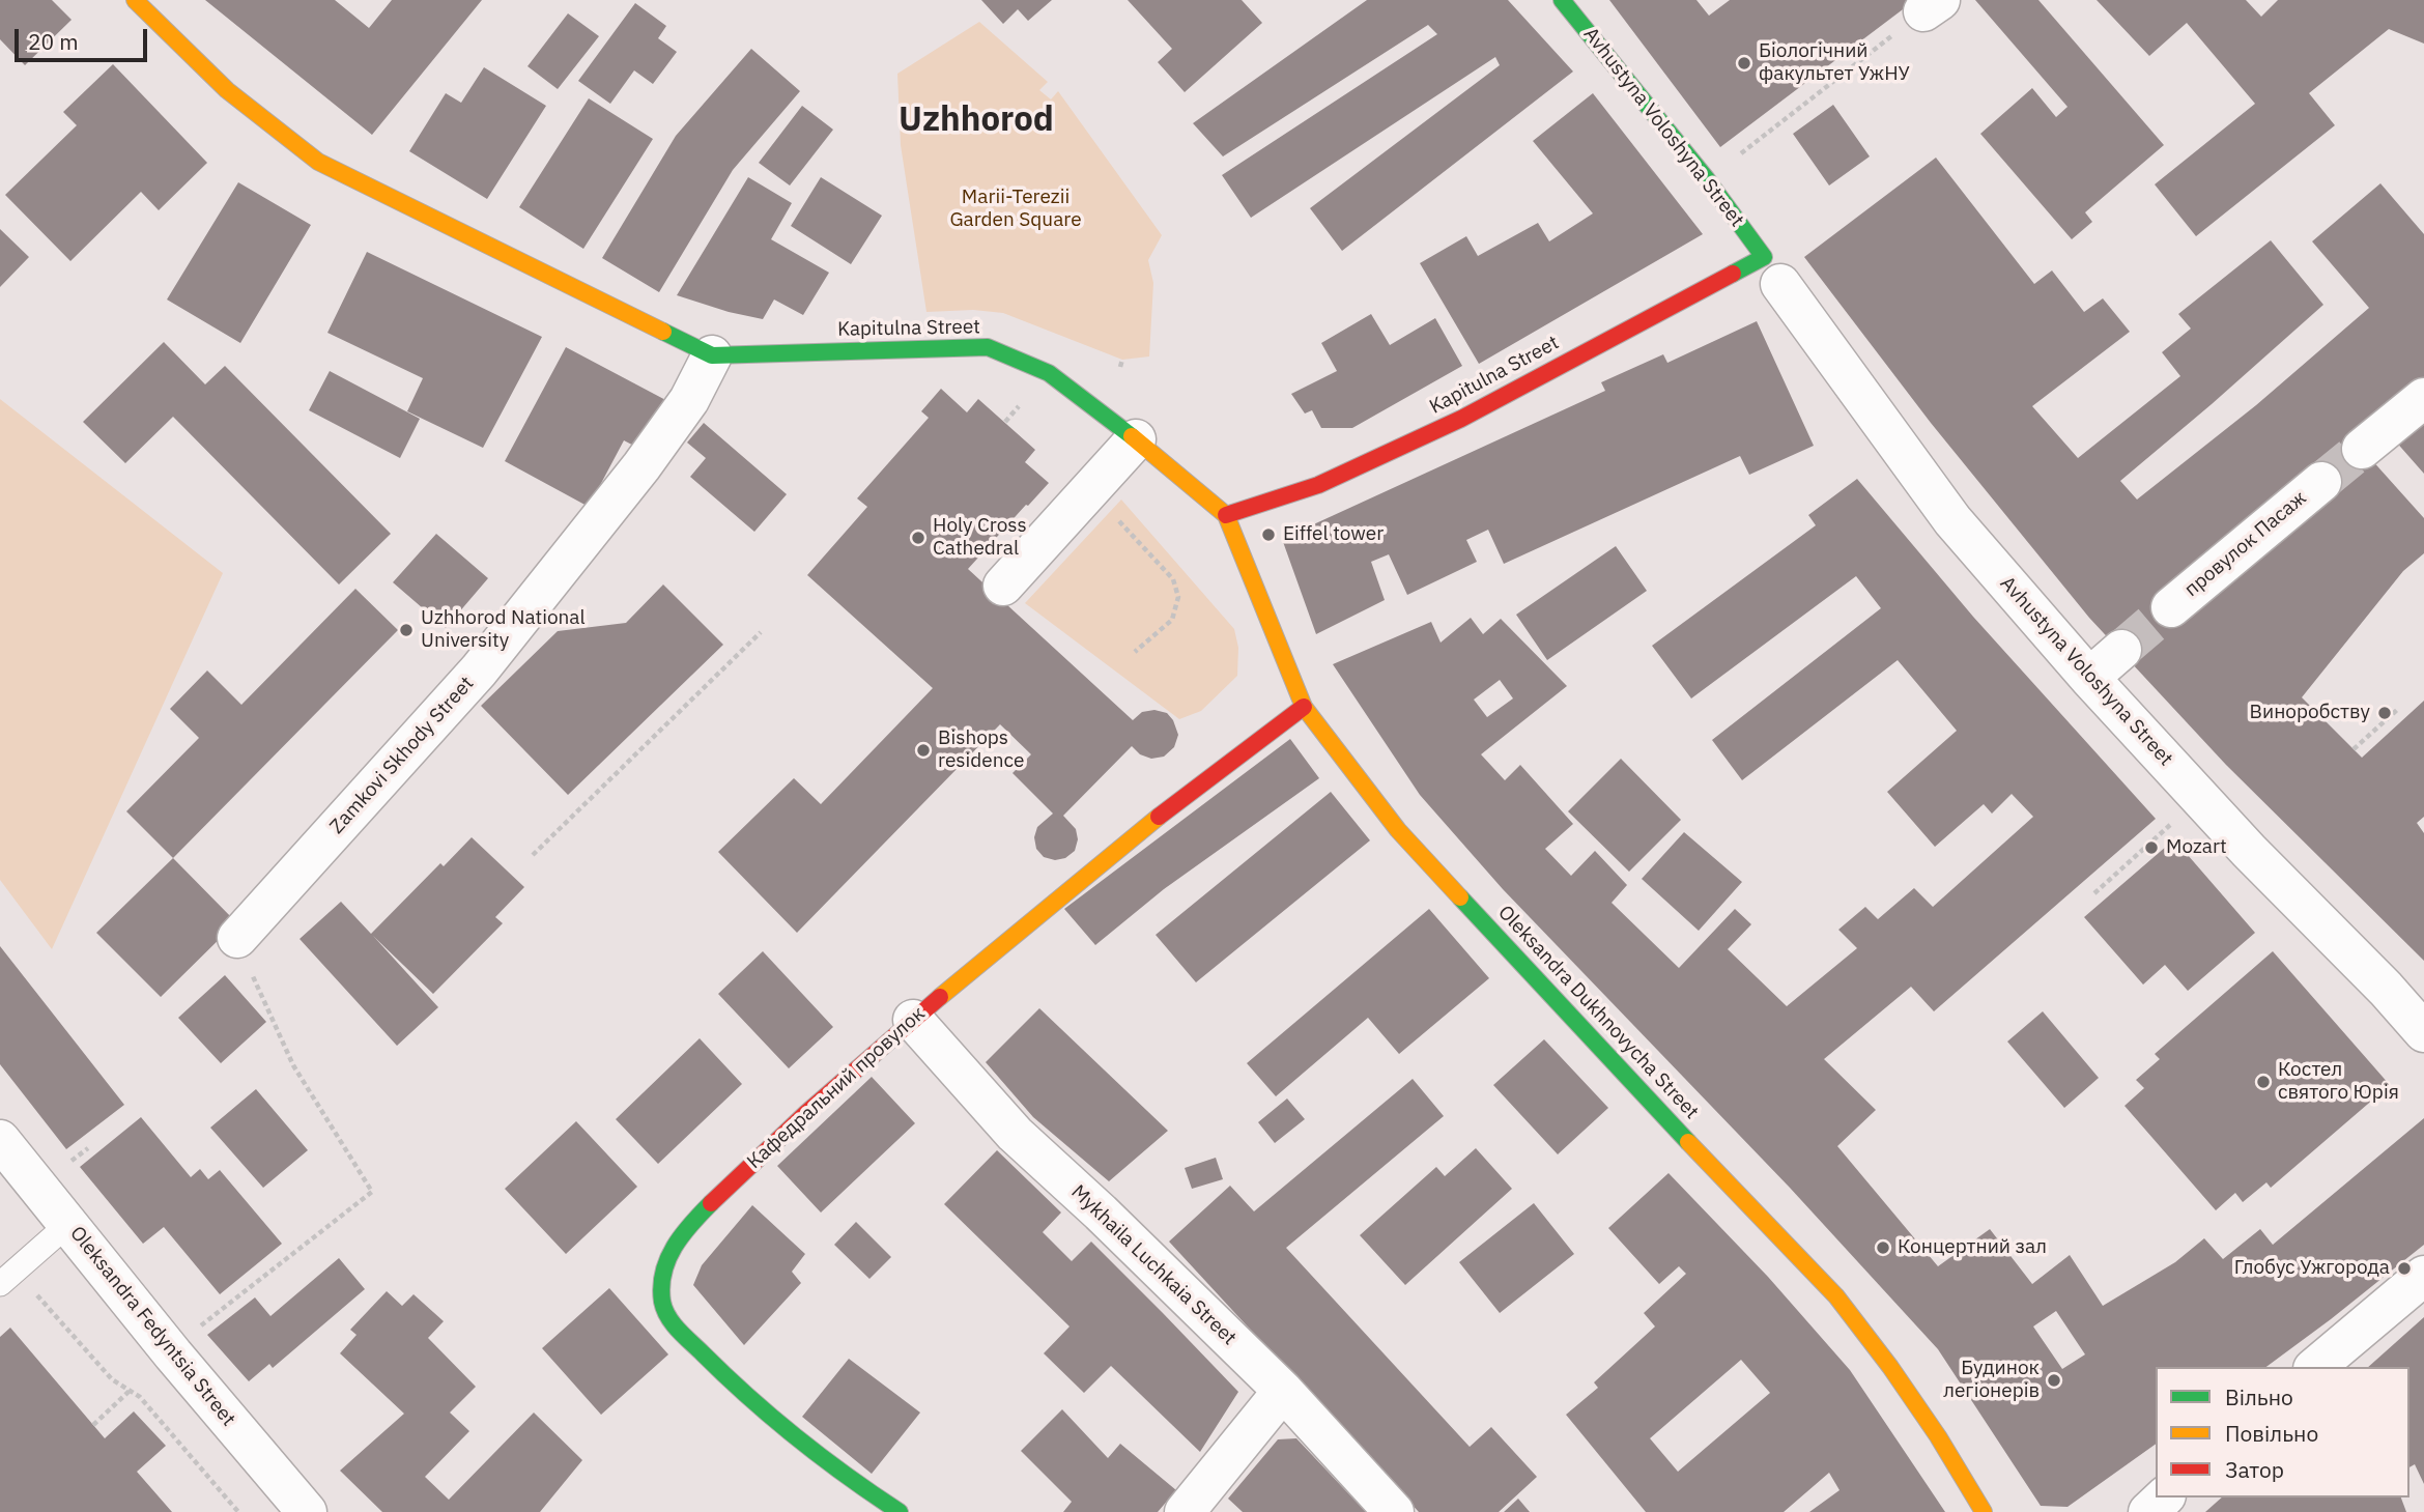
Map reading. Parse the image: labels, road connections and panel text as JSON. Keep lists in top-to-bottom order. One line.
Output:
{"streets":{"street":["Avhustyna Voloshyna Street","Kapitulna Street","провулок Пасаж","Zamkovi Skhody Street","Oleksandra Dukhnovycha Street","Кафедральний провулок","Mykhaila Luchkaia Street","Oleksandra Fedyntsia Street"]},"crossings":[["Avhustyna Voloshyna Street","Kapitulna Street"],["Kapitulna Street","Zamkovi Skhody Street"],["Kapitulna Street","Oleksandra Dukhnovycha Street"],["Oleksandra Dukhnovycha Street","Кафедральний провулок"],["Кафедральний провулок","Mykhaila Luchkaia Street"]],"districts":["Uzhhorod"],"parks":["Marii-Terezii Garden Square"],"places":["Біологічний факультет УжНУ","Eiffel tower","Holy Cross Cathedral","Uzhhorod National University","Виноробству","Bishops residence","Mozart","Костел святого Юрія","Концертний зал","Глобус Ужгорода","Будинок легіонерів"],"legend":["Вільно","Повільно","Затор"],"scale_bar":"20 m"}
